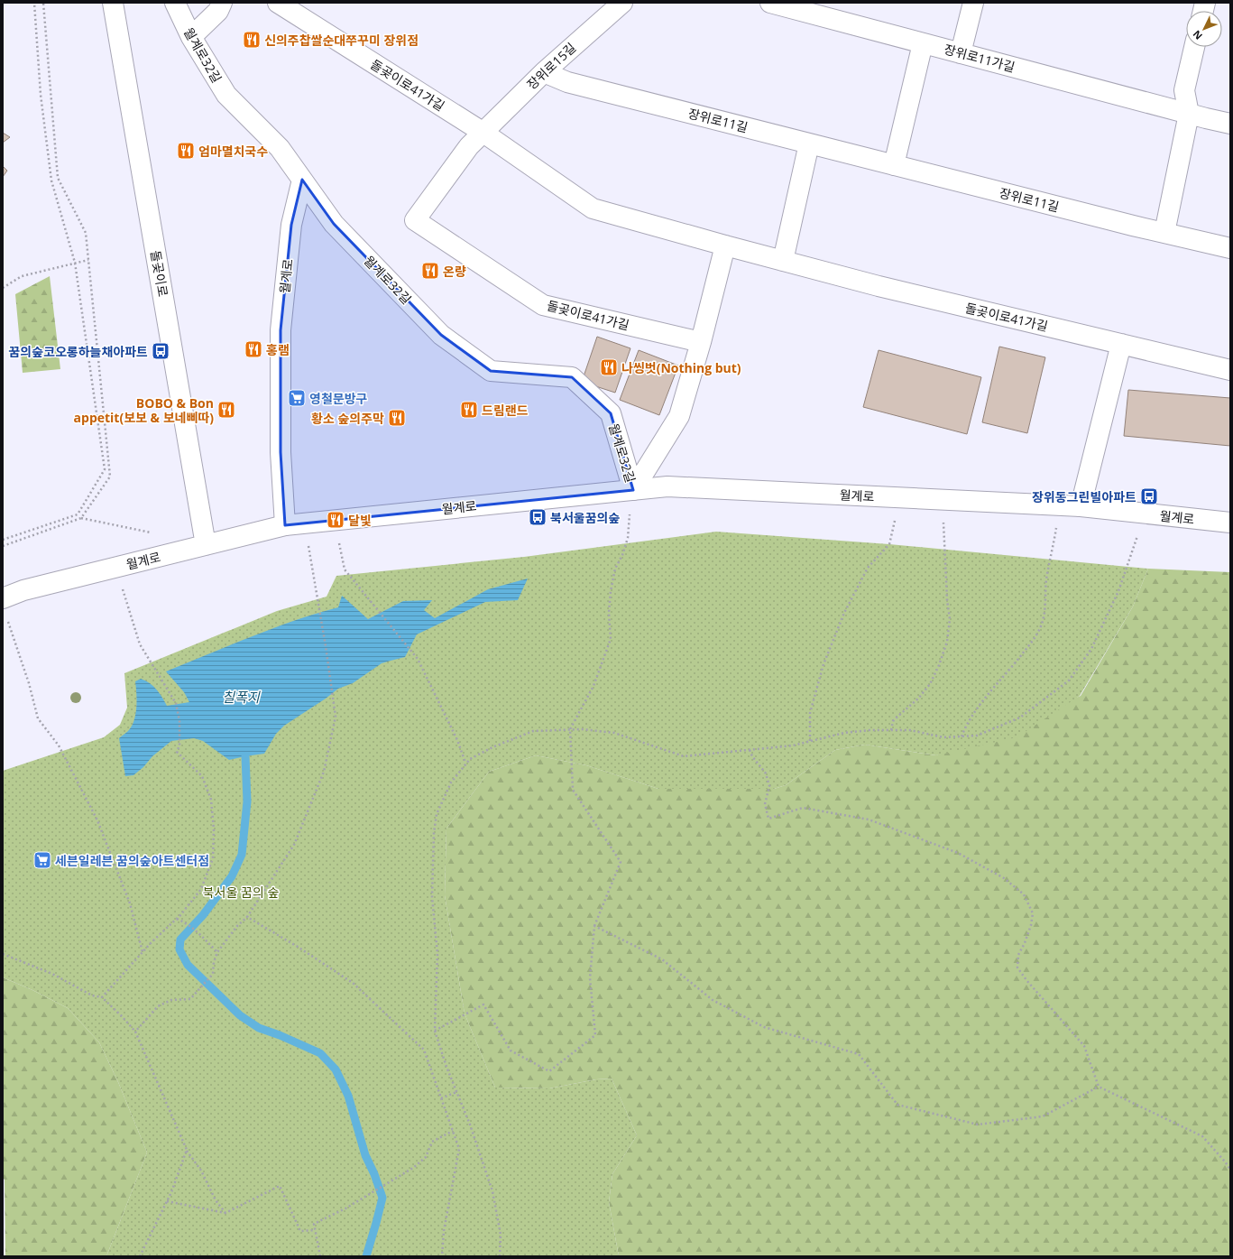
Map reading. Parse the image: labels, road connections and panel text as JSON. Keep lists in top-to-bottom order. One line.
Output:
{"streets":{"street":["월계로32길","장위로11가길","장위로15길","돌곶이로41가길","장위로11길","돌곶이로","월계로"]},"crossings":[["월계로32길","월계로"],["장위로15길","돌곶이로41가길"],["장위로15길","장위로11길"],["돌곶이로","월계로"]],"water":["칠폭지"],"parks":["북서울 꿈의 숲"],"places":{"restaurant":["신의주찹쌀순대쭈꾸미 장위점","엄마멸치국수","온량","홍램","나씽벗(Nothing but)","BOBO & Bon appetit(보보 & 보네삐따)","드림랜드","황소 숲의주막","달빛"],"bus stop":["꿈의숲코오롱하늘채아파트","장위동그린빌아파트","북서울꿈의숲"],"supermarket":["영철문방구","세븐일레븐 꿈의숲아트센터점"]},"north":"bottom left"}
